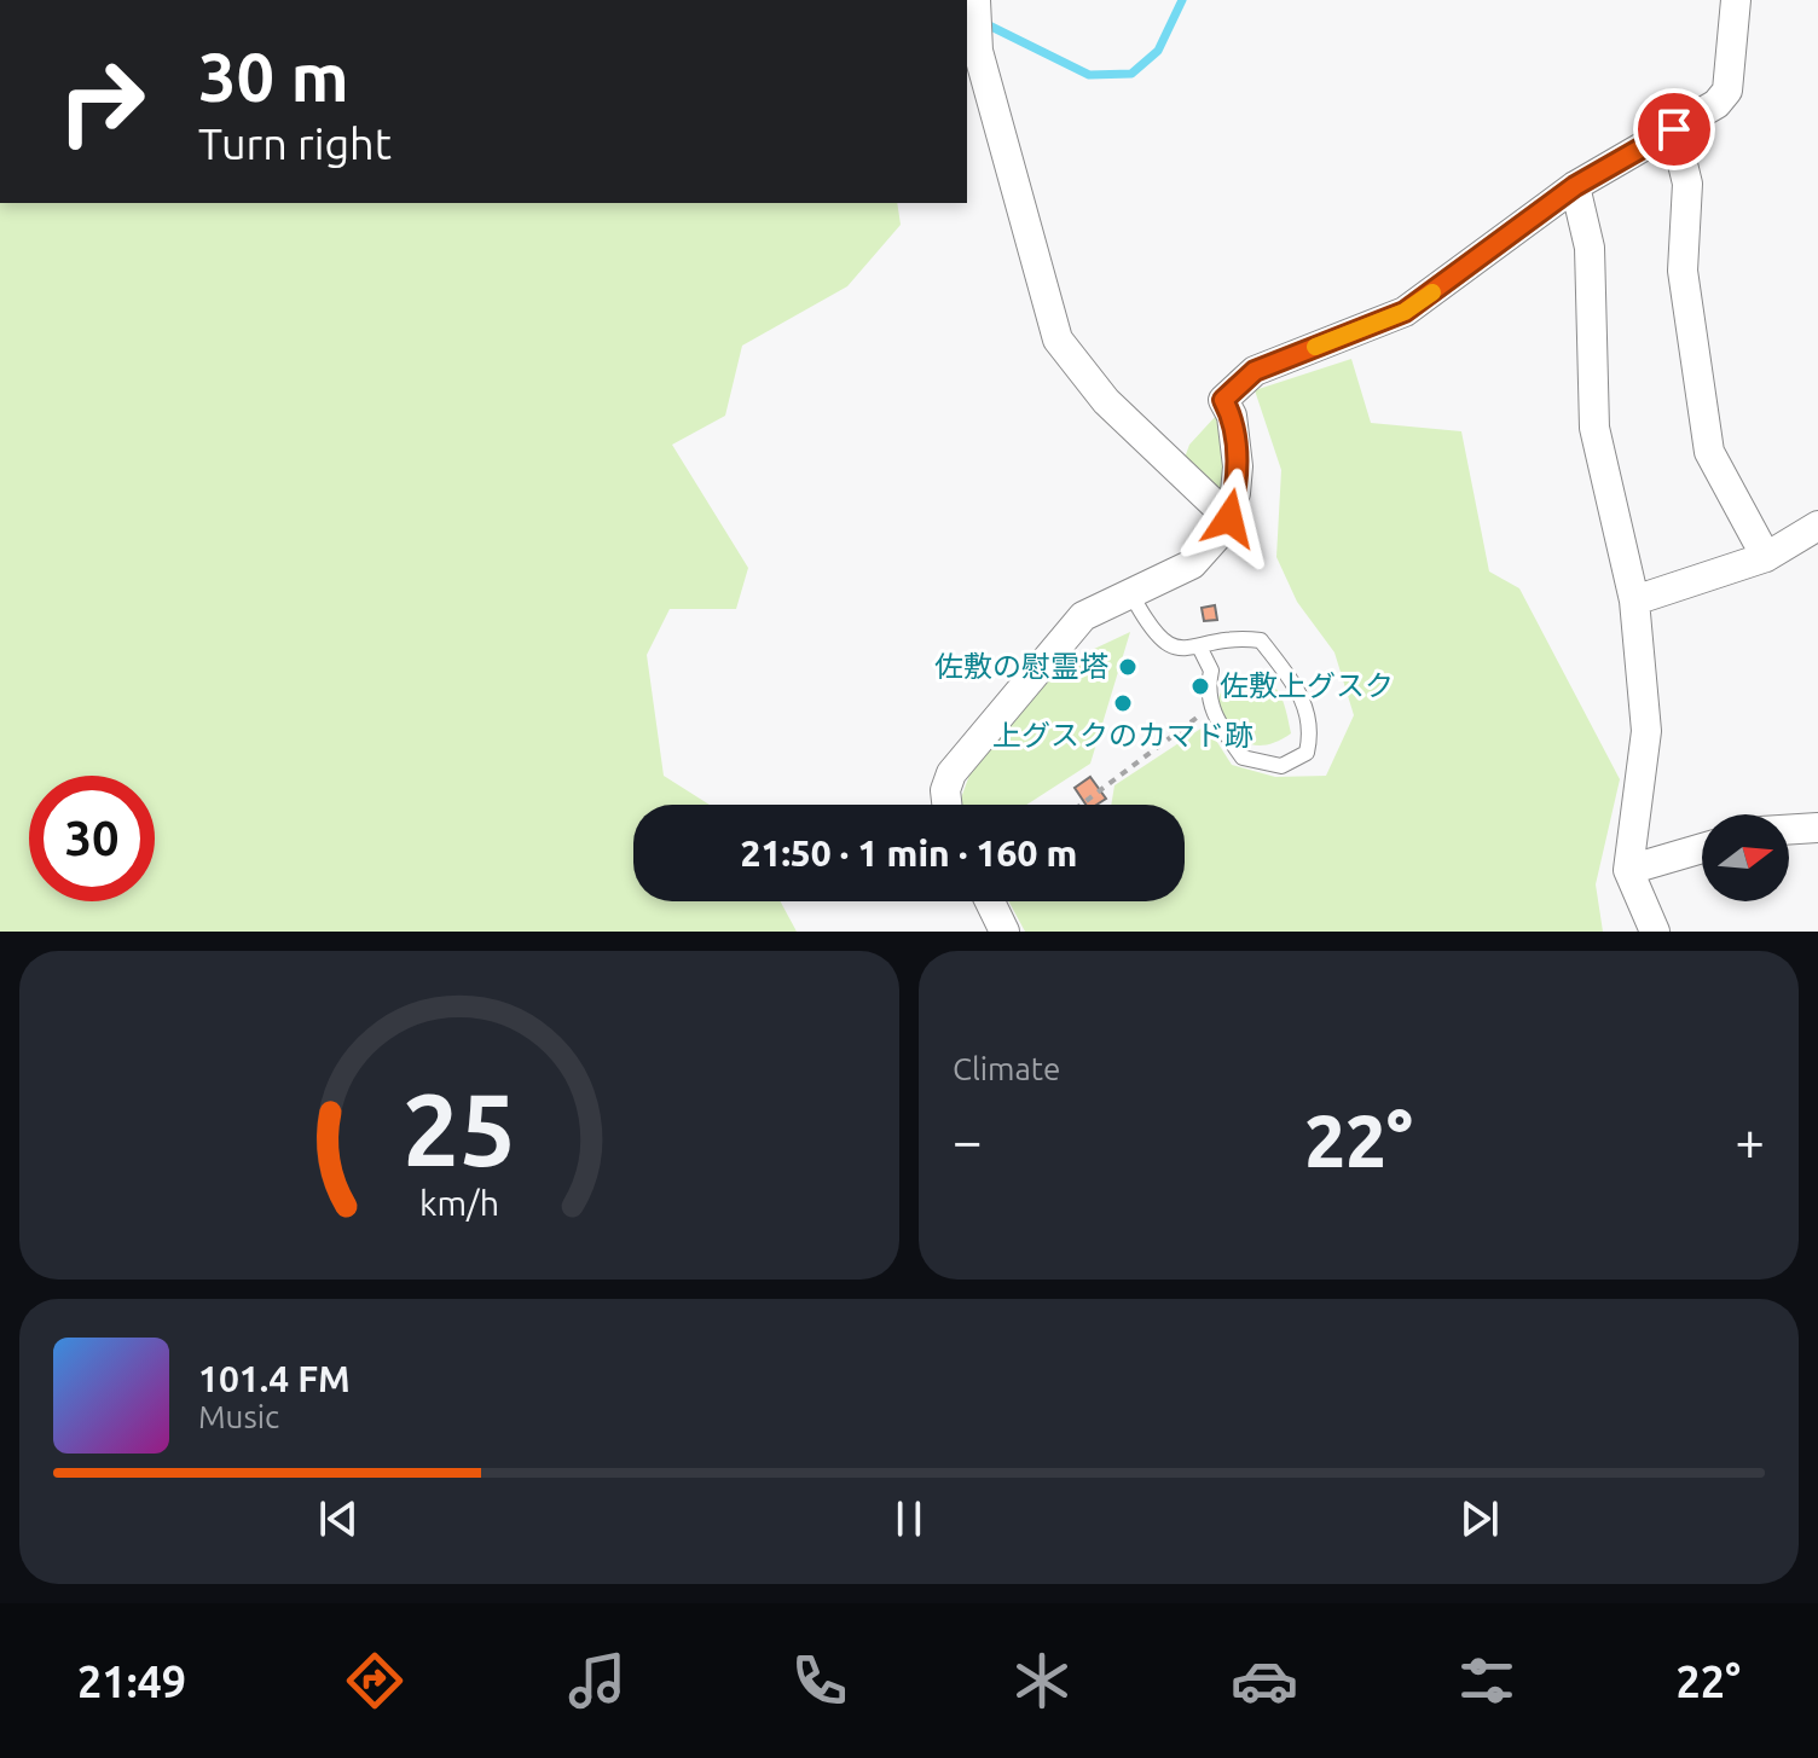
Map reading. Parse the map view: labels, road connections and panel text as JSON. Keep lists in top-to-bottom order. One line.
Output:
{"places":["佐敷の慰霊塔","佐敷上グスク","上グスクのカマド跡"],"north":"right","page":{"turn":["30 m","Turn right"],"limit":"30","trip":"21:50 · 1 min · 160 m","tile":"Climate","heat":["−","22°","+"],"song":["101.4 FM","Music"],"tabs":["21:49","22°"],"gauge":["25","km/h"]}}
